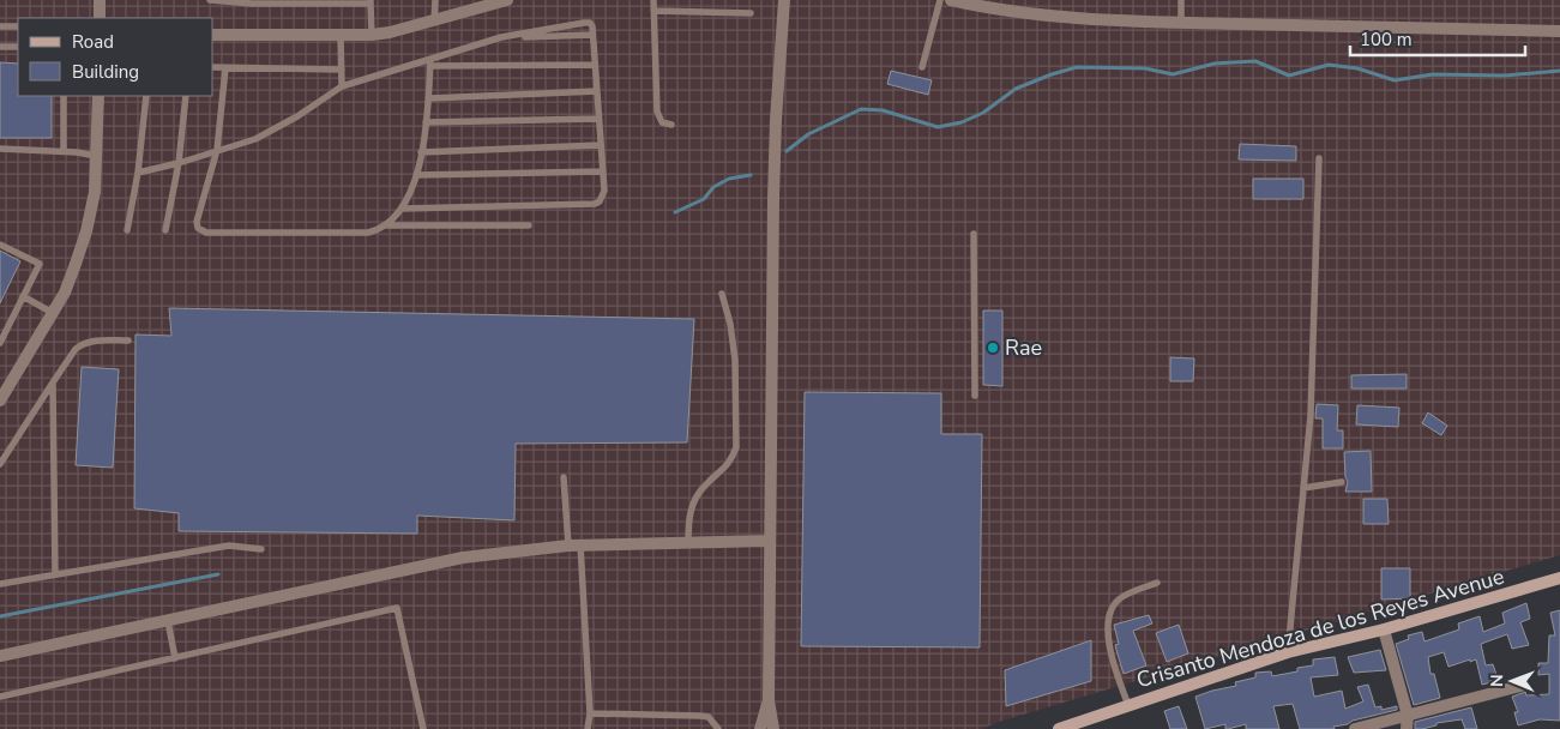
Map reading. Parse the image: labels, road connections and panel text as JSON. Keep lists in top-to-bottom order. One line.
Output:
{"streets":{"main road":["Crisanto Mendoza de los Reyes Avenue"]},"places":["Rae"],"legend":["Road","Building"],"scale_bar":"100 m","north":"left"}
